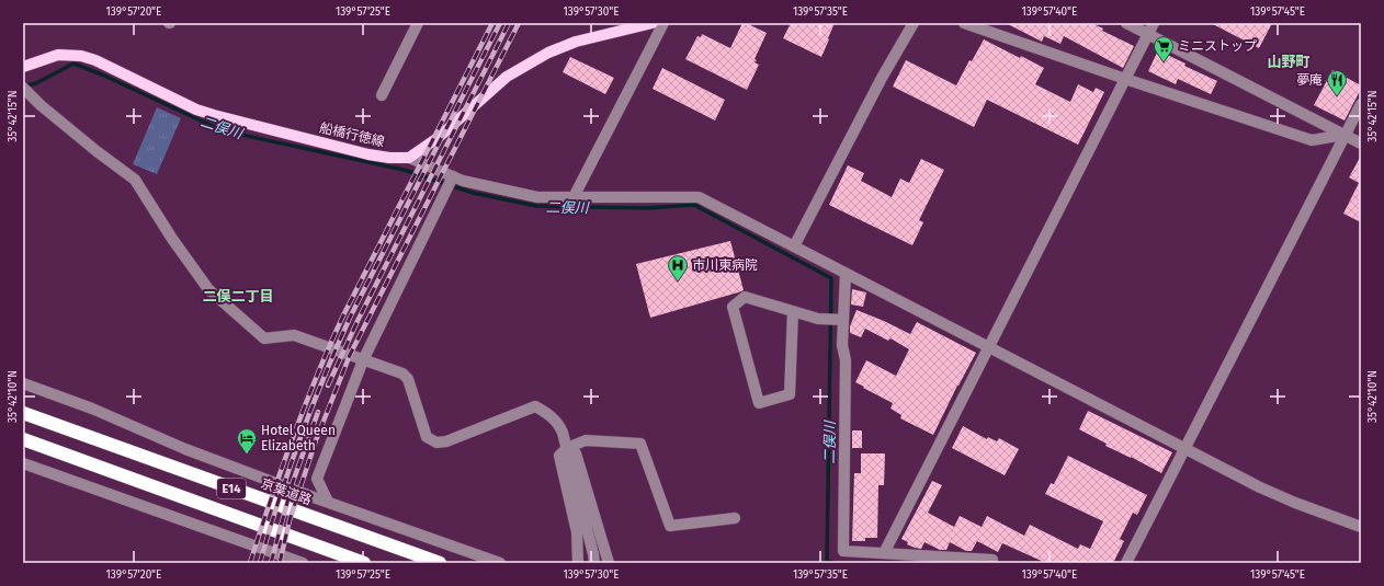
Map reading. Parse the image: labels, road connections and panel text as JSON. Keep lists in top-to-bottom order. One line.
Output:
{"streets":{"highway":["E14","京葉道路"],"main road":["船橋行徳線"]},"districts":["山野町","二俣二丁目"],"water":["二俣川"],"places":{"supermarket":["ミニストップ"],"restaurant":["夢庵"],"hospital":["市川東病院"],"hotel":["Hotel Queen Elizabeth"]},"coordinates":["139°57'20\"E","139°57'25\"E","139°57'30\"E","139°57'35\"E","139°57'40\"E","139°57'45\"E","35°42'15\"N","35°42'10\"N"]}
